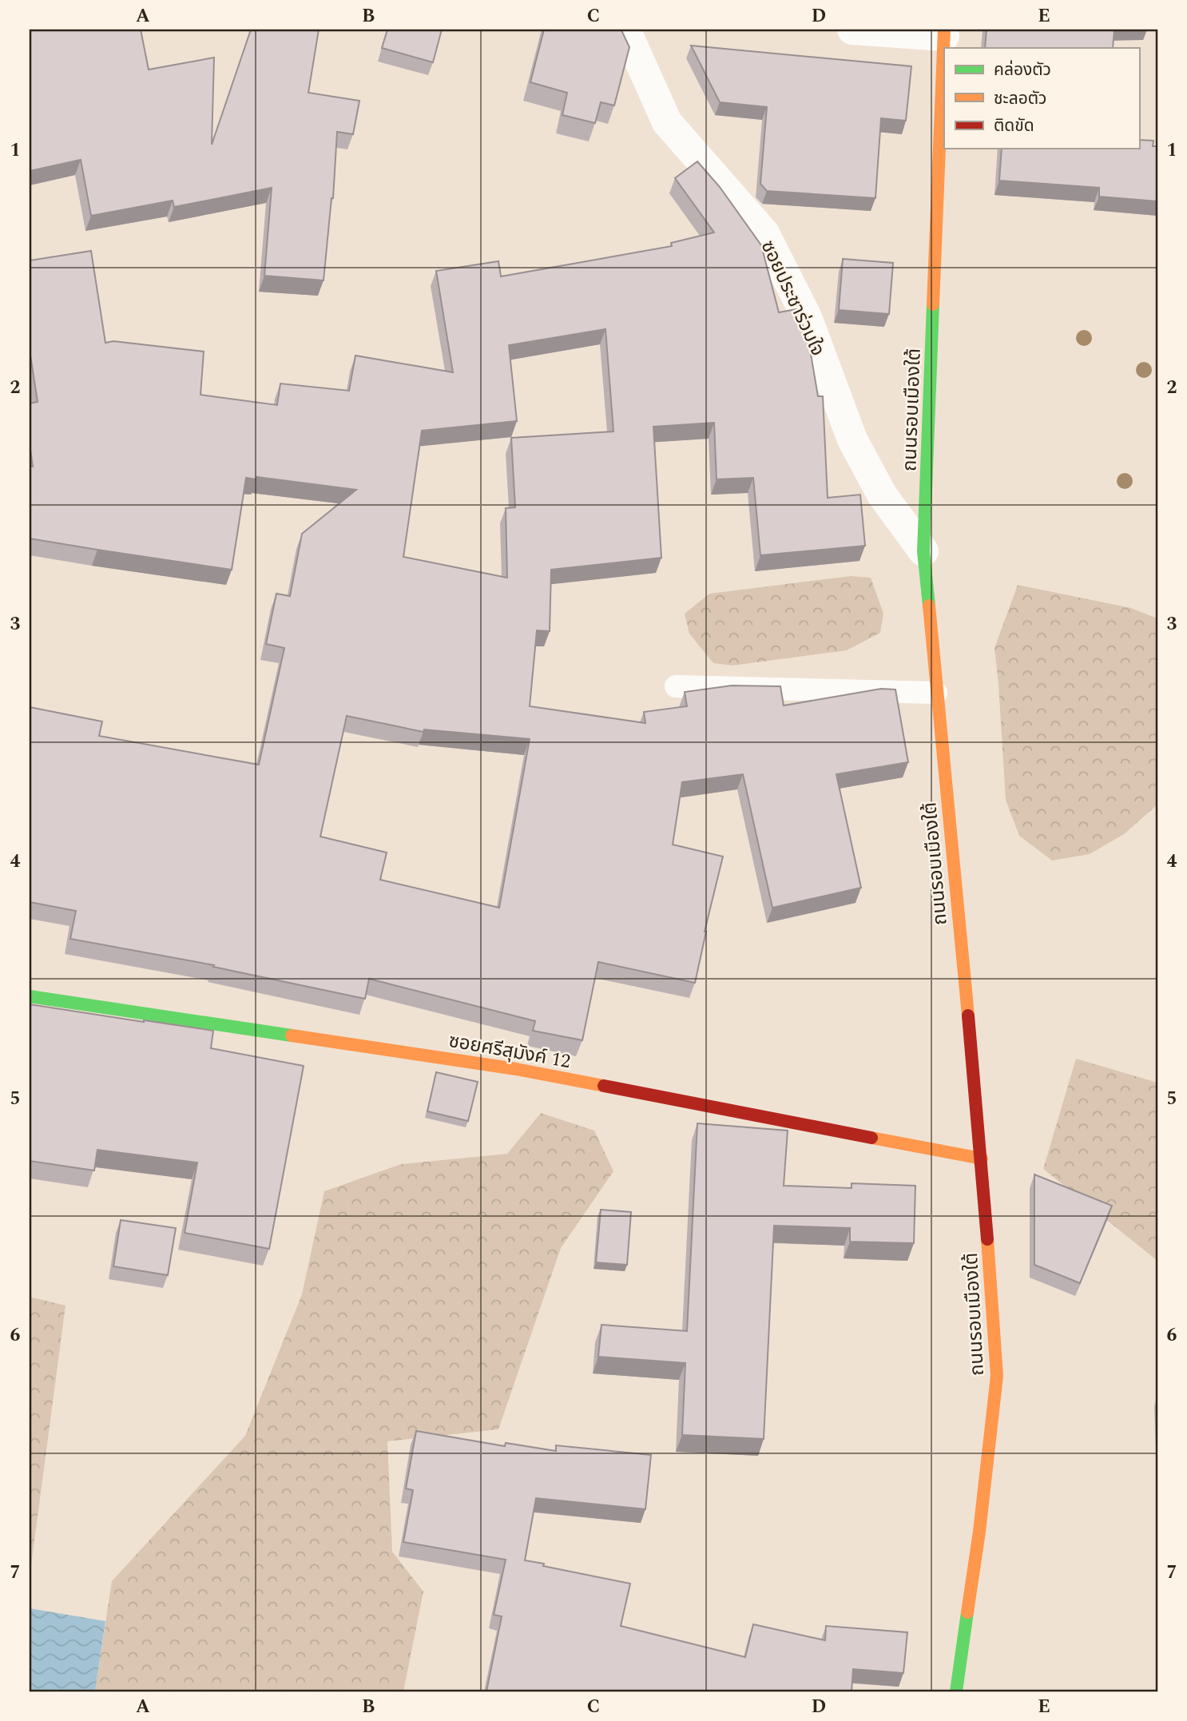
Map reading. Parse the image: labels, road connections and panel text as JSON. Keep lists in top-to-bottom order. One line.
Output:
{"streets":{"street":["ซอยประชาร่วมใจ","ถนนรอบเมืองใต้","ซอยศรีสุมังค์ 12"]},"crossings":[["ซอยประชาร่วมใจ","ถนนรอบเมืองใต้"],["ถนนรอบเมืองใต้","ซอยศรีสุมังค์ 12"]],"legend":["คล่องตัว","ชะลอตัว","ติดขัด"],"grid":{"columns":["A","B","C","D","E"],"rows":["1","2","3","4","5","6","7"]}}
